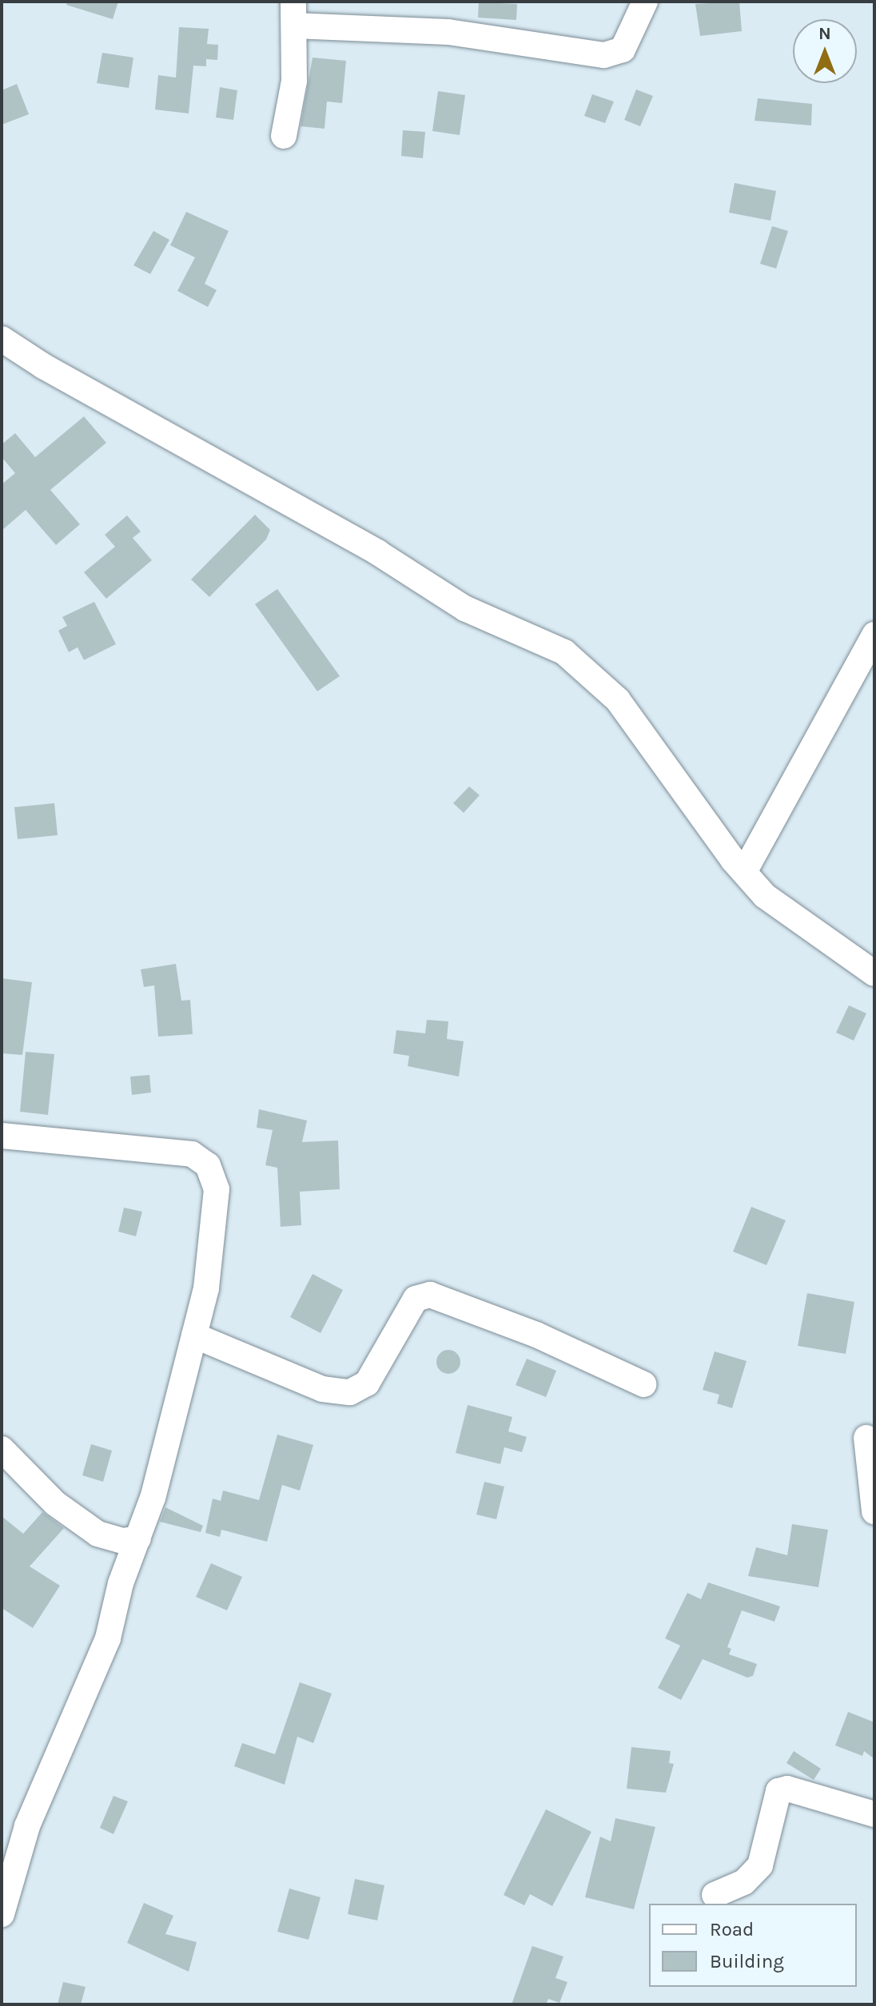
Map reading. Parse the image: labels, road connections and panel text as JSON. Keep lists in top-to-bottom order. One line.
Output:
{"legend":["Road","Building"],"north":"top"}
